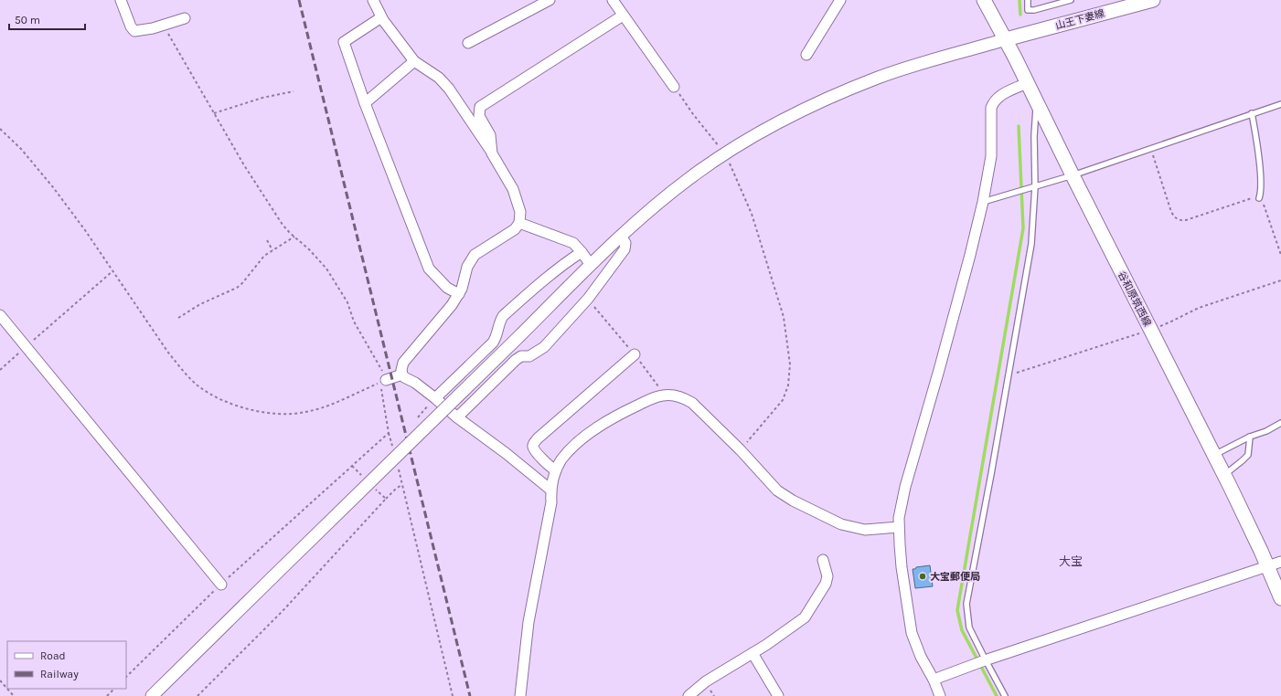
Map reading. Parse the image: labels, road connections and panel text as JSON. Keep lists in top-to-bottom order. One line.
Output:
{"streets":{"main road":["山王下妻線","谷和原筑西線"]},"crossings":[["山王下妻線","谷和原筑西線"]],"districts":["大宝"],"places":["大宝郵便局"],"legend":["Road","Railway"],"scale_bar":"50 m"}
